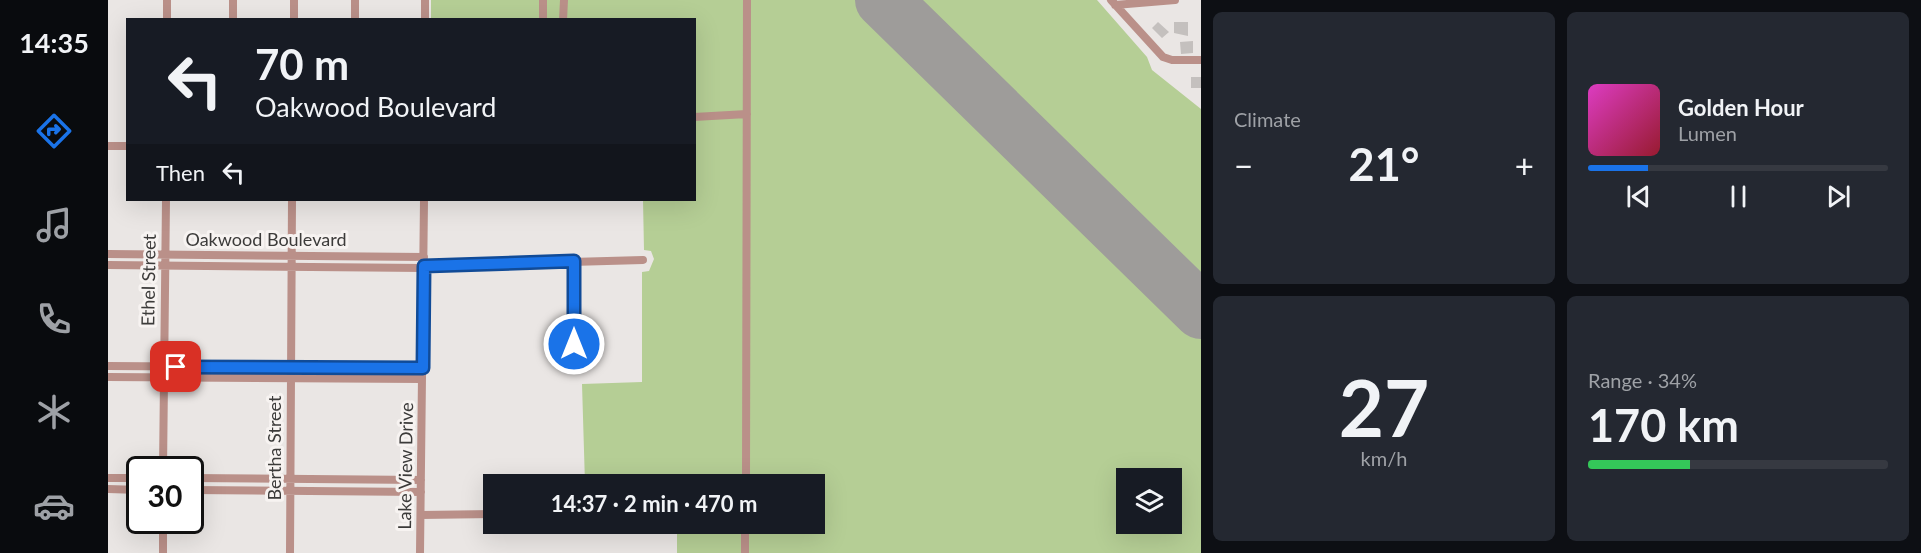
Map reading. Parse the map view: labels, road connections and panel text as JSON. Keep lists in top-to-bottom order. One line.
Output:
{"streets":{"street":["Oakwood Boulevard","Ethel Street","Bertha Street","Lake View Drive"]},"crossings":[["Oakwood Boulevard","Ethel Street"],["Oakwood Boulevard","Bertha Street"],["Oakwood Boulevard","Lake View Drive"]],"page":{"tabs":"14:35","tile":["Climate",["27","km/h"],["Range · 34%","170 km"]],"turn":["70 m","Oakwood Boulevard"],"song":["Golden Hour","Lumen"],"heat":["−","21°","+"],"then":"Then","limit":"30","trip":"14:37 · 2 min · 470 m"}}
